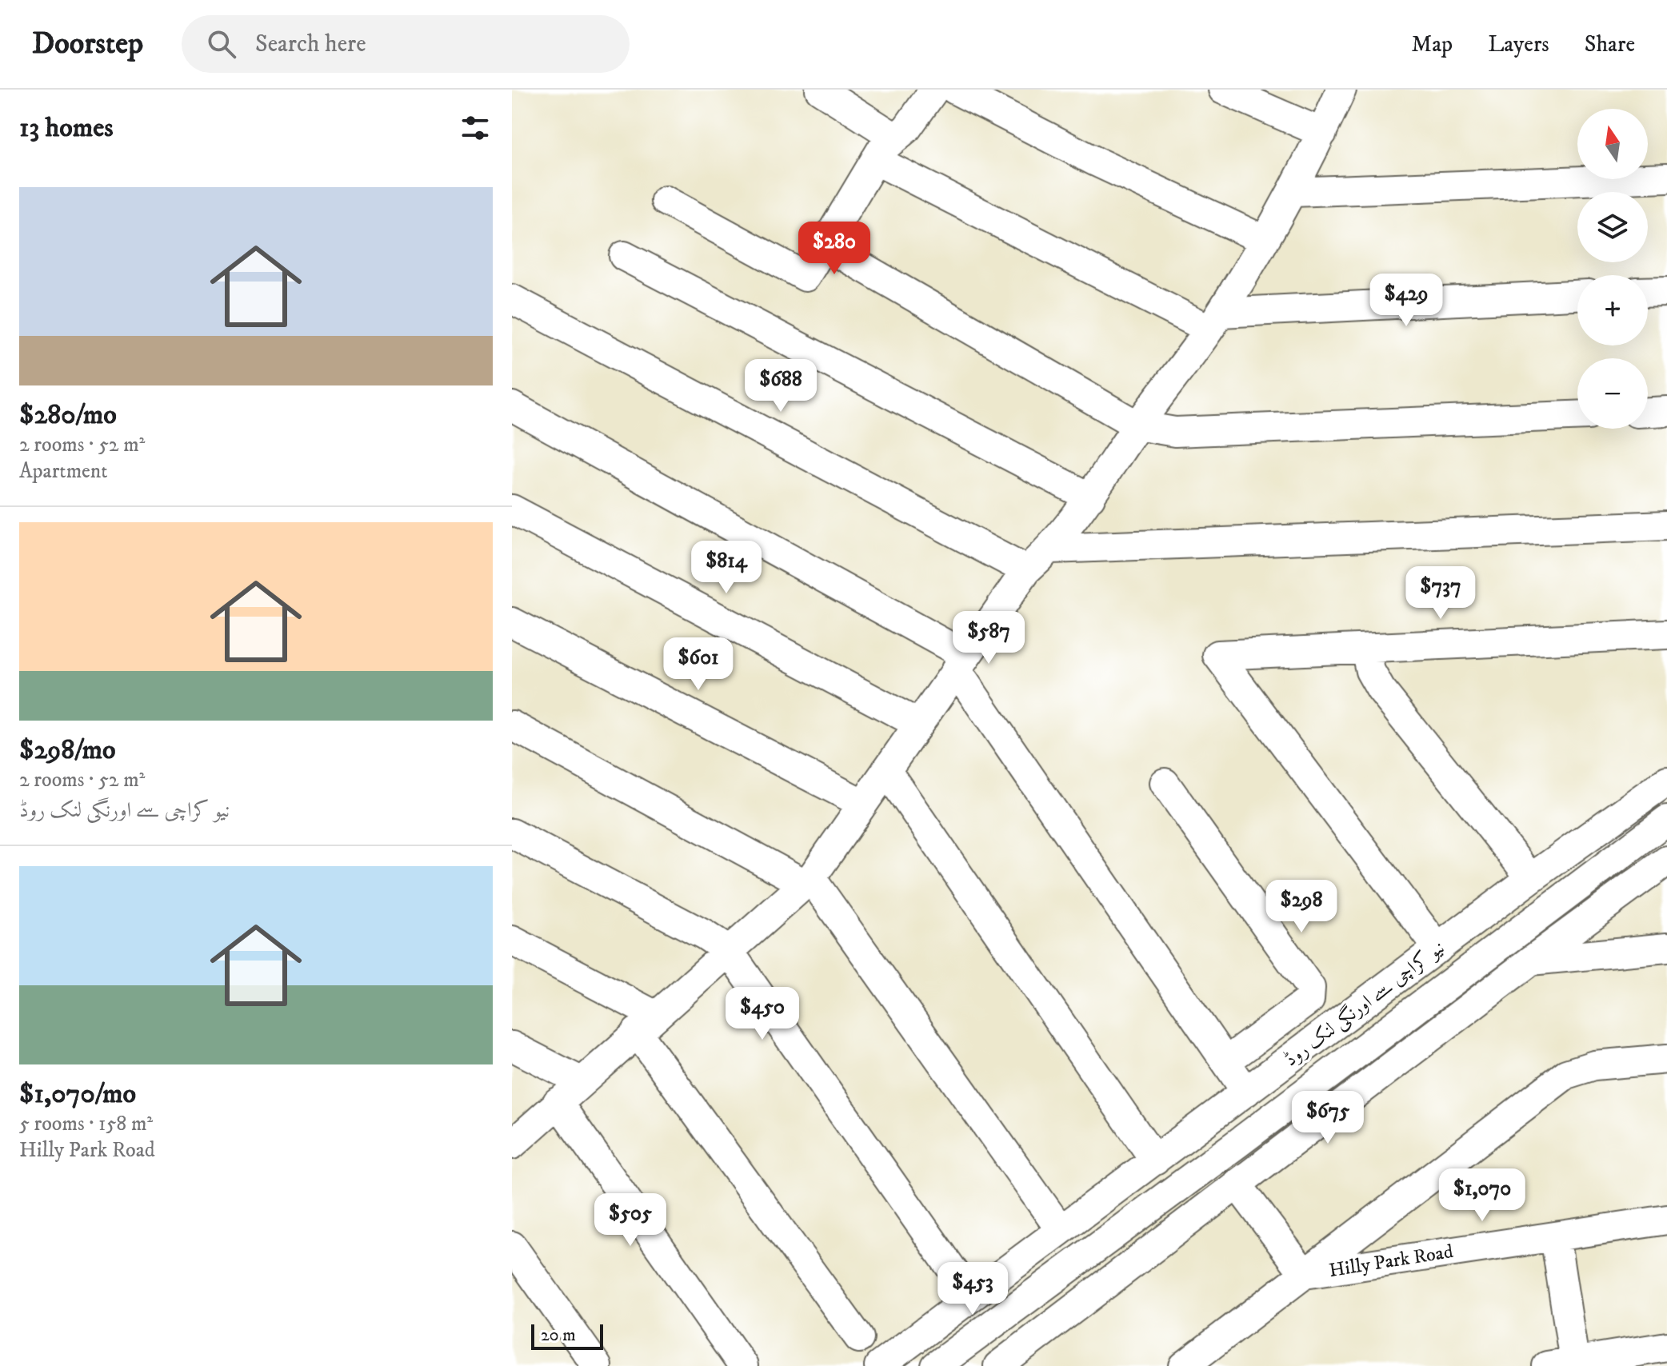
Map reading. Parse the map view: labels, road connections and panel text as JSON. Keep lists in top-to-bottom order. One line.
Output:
{"streets":{"street":["نیو کراچی سے اورنگی لنک روڈ","Hilly Park Road"]},"scale_bar":"20 m","north":"top","page":{"header":"Doorstep","search":"Search here","nav":["Map","Layers","Share"],"heading":"13 homes","map_buttons":["+","−"],"list":[{"name":"$280/mo","note":"2 rooms · 52 m² · Apartment"},{"name":"$298/mo","note":"2 rooms · 52 m² · نیو کراچی سے اورنگی لنک روڈ"},{"name":"$1,070/mo","note":"5 rooms · 158 m² · Hilly Park Road"}],"price":["$280","$429","$688","$814","$737","$587","$601","$298","$450","$675","$1,070","$505","$453"],"scale":"20 m"}}
